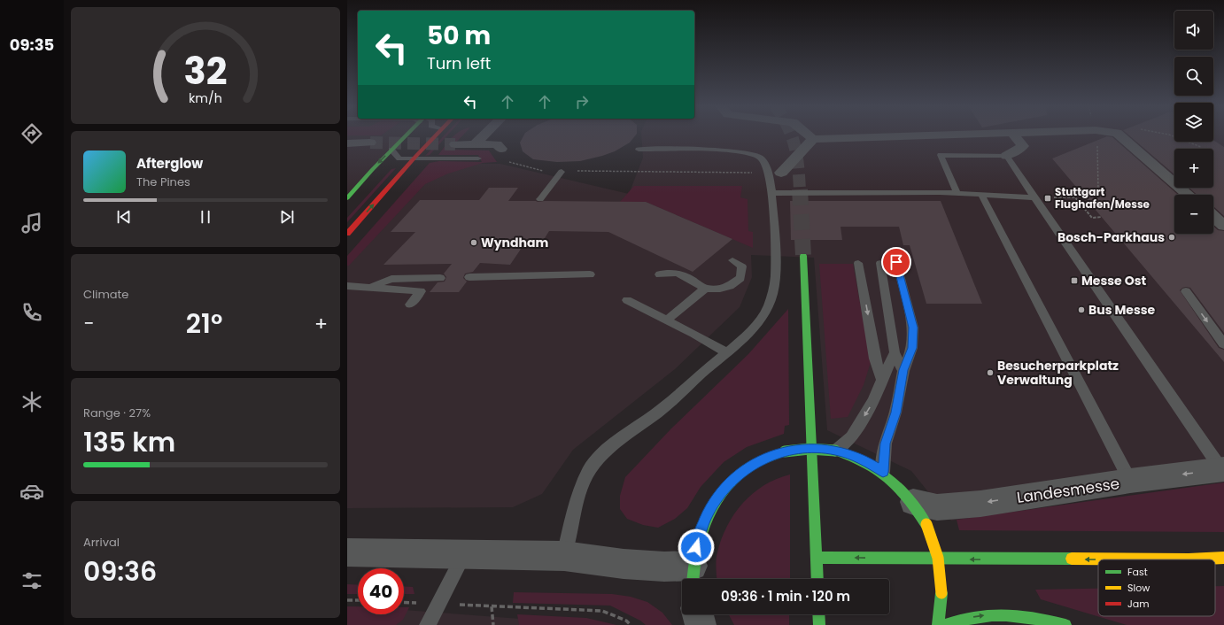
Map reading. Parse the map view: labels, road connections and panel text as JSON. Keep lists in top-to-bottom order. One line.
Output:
{"streets":{"street":["Landesmesse"]},"one_way":["Landesmesse"],"places":{"transit":["Stuttgart Flughafen/Messe","Messe Ost"],"other":["Bosch-Parkhaus","Wyndham","Bus Messe","Besucherparkplatz Verwaltung"]},"legend":["Fast","Slow","Jam"],"page":{"tabs":"09:35","map_buttons":["+","−"],"turn":["50 m","Turn left"],"song":["Afterglow","The Pines"],"tile":["Climate",["Range · 27%","135 km"],["Arrival","09:36"]],"heat":["−","21°","+"],"limit":"40","trip":"09:36 · 1 min · 120 m","gauge":["32","km/h"]}}
